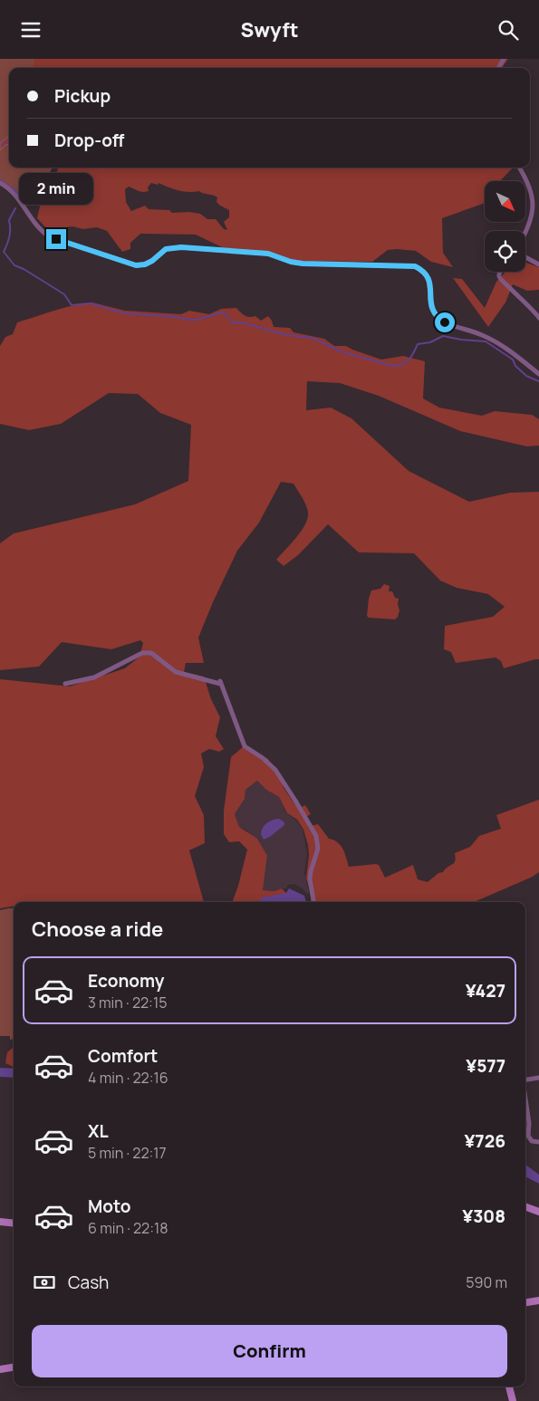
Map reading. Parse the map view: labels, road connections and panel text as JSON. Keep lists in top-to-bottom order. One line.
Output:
{"north":"bottom right","page":{"header":"Swyft","banner":["Pickup","Drop-off"],"bubble":"2 min","heading":"Choose a ride","list":[{"name":"Economy","note":"3 min · 22:15","value":"¥427"},{"name":"Comfort","note":"4 min · 22:16","value":"¥577"},{"name":"XL","note":"5 min · 22:17","value":"¥726"},{"name":"Moto","note":"6 min · 22:18","value":"¥308"}],"pay":["Cash","590 m"],"buttons":"Confirm"}}
